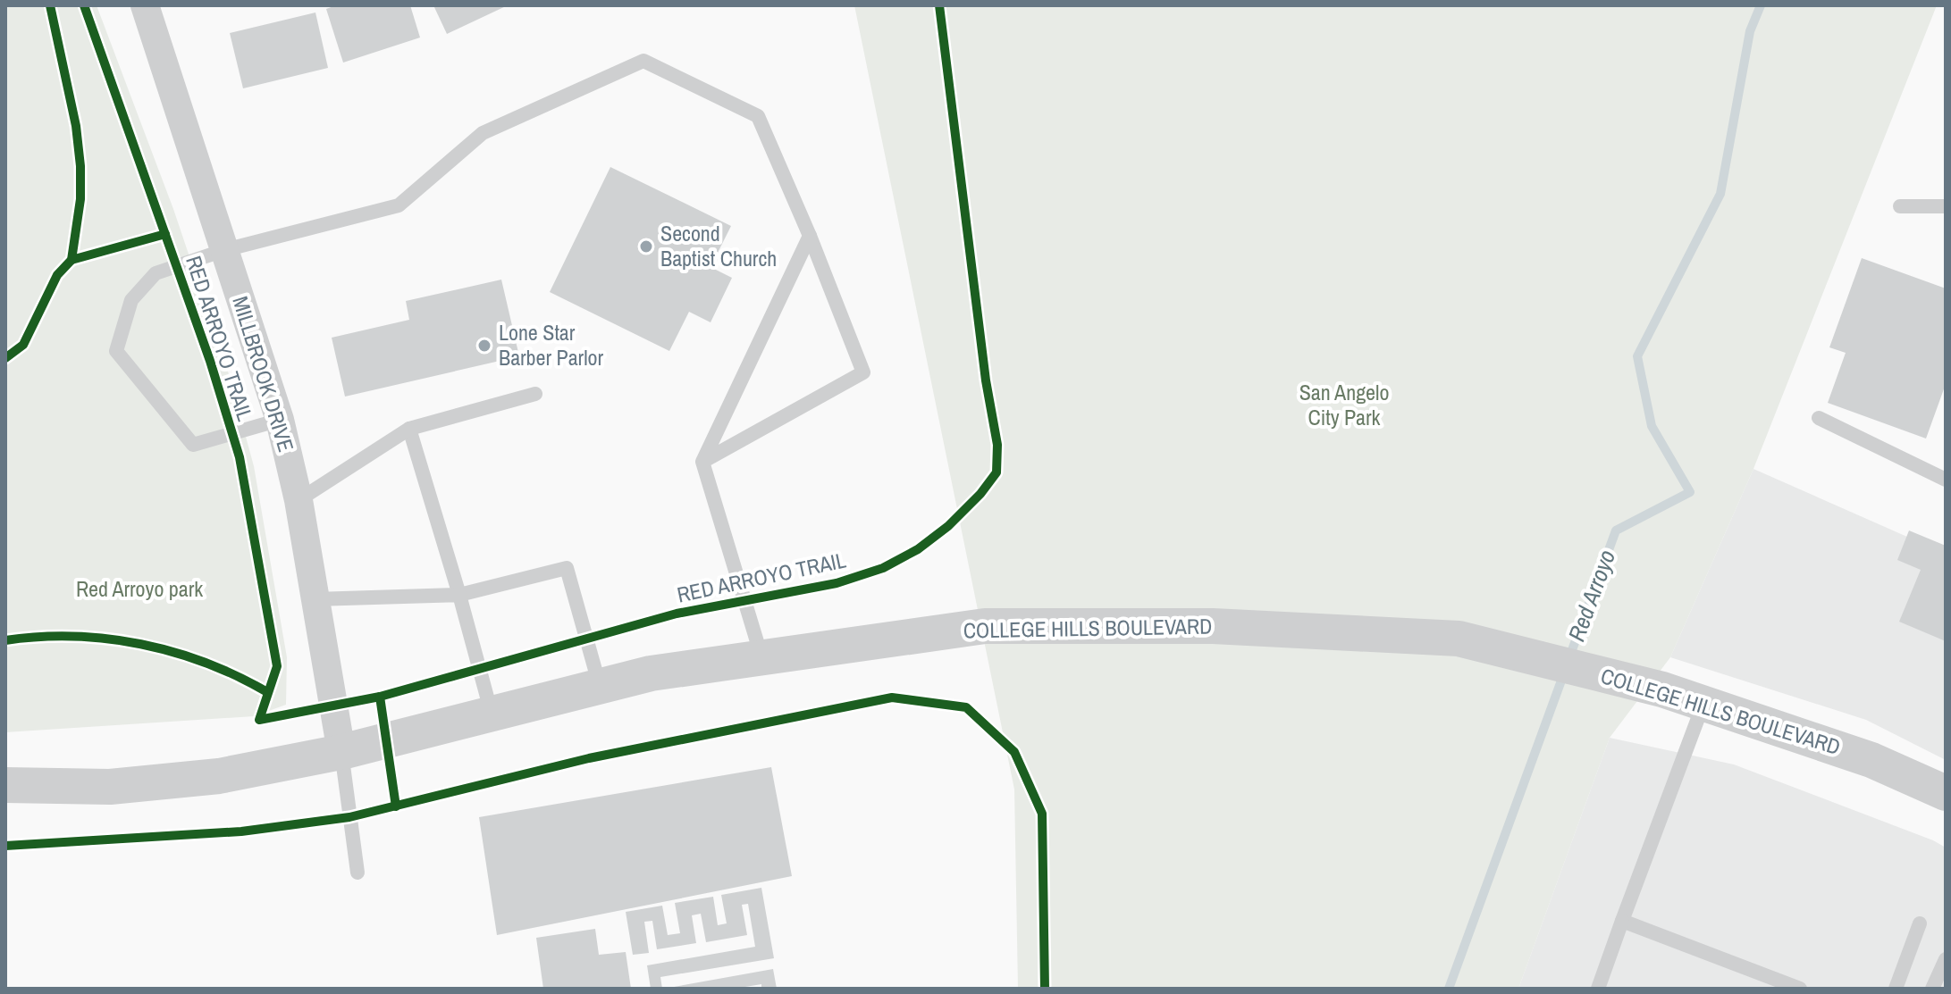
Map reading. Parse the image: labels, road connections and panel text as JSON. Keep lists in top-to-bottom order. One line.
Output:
{"streets":{"street":["MILLBROOK DRIVE","COLLEGE HILLS BOULEVARD"],"cycle path":["RED ARROYO TRAIL"]},"crossings":[["MILLBROOK DRIVE","COLLEGE HILLS BOULEVARD"]],"water":["Red Arroyo"],"parks":["San Angelo City Park","Red Arroyo park"],"places":["Second Baptist Church","Lone Star Barber Parlor"]}
